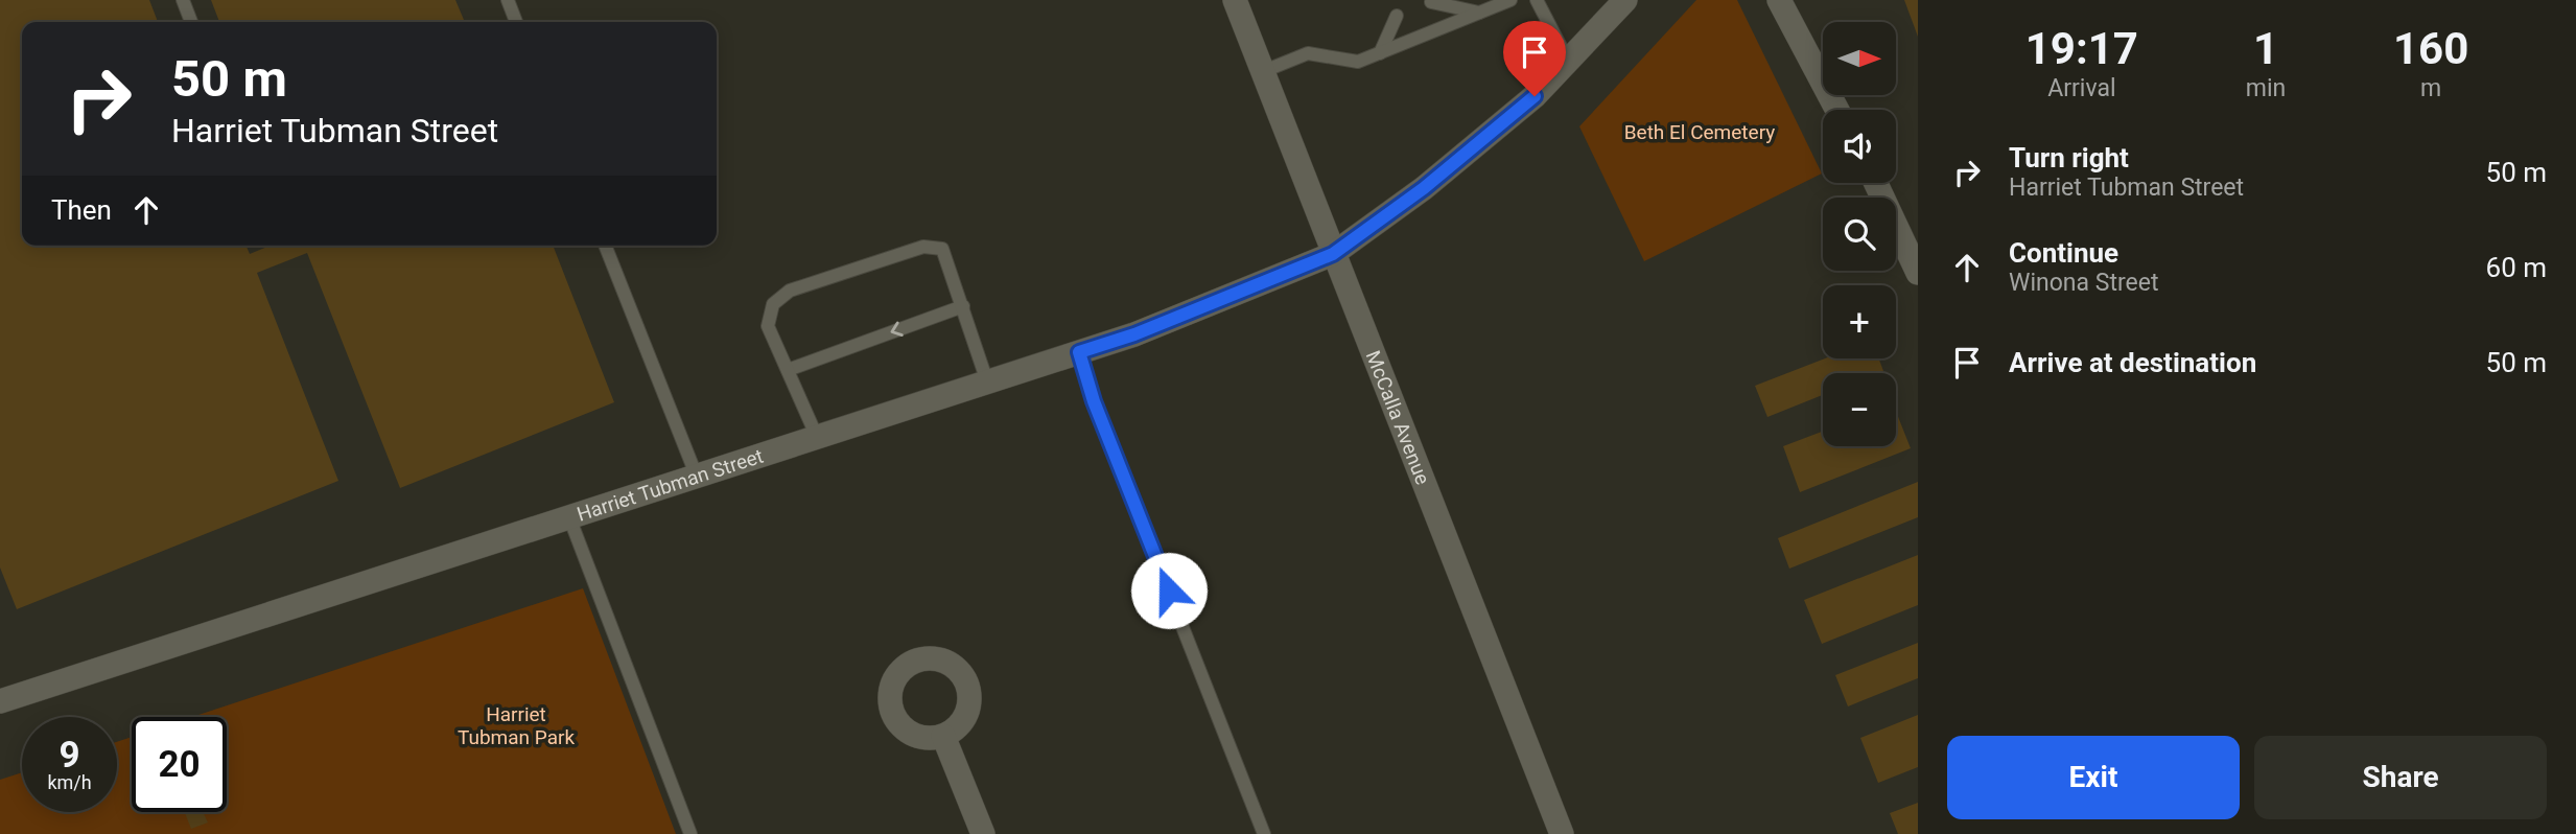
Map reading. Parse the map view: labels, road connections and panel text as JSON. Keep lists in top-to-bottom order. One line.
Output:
{"streets":{"street":["McCalla Avenue","Harriet Tubman Street"]},"crossings":[["McCalla Avenue","Harriet Tubman Street"]],"parks":["Beth El Cemetery","Harriet Tubman Park"],"north":"right","page":{"eta":["19:17","Arrival","1","min","160","m"],"map_buttons":["+","−"],"turn":["50 m","Harriet Tubman Street"],"list":[{"name":"Turn right","note":"Harriet Tubman Street","value":"50 m"},{"name":"Continue","note":"Winona Street","value":"60 m"},{"name":"Arrive at destination","value":"50 m"}],"then":"Then","speed":"9 km/h","limit":"20","buttons":["Exit","Share"]}}
